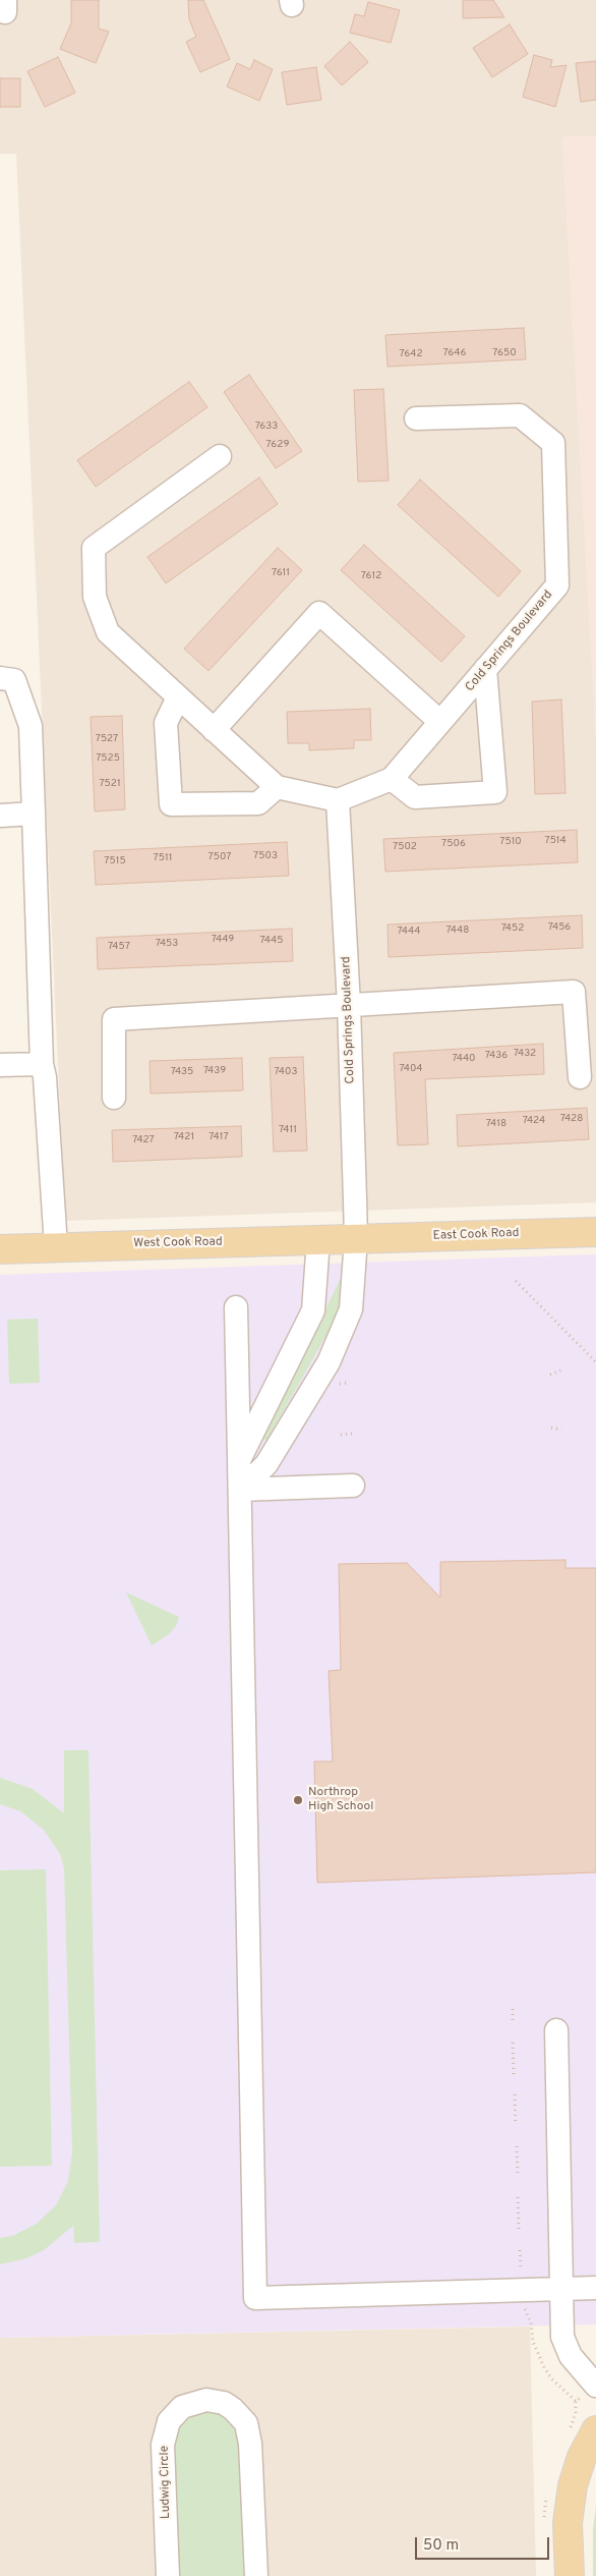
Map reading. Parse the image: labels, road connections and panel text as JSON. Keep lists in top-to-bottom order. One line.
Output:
{"streets":{"main road":["East Cook Road","West Cook Road"],"street":["Cold Springs Boulevard","Ludwig Circle"]},"crossings":[["Cold Springs Boulevard","East Cook Road"],["Cold Springs Boulevard","West Cook Road"],["East Cook Road","West Cook Road"]],"places":["Northrop High School"],"house_numbers":["7646","7650","7642","7633","7629","7611","7612","7527","7525","7521","7514","7510","7506","7502","7503","7507","7511","7515","7456","7452","7448","7444","7449","7445","7453","7457","7432","7436","7440","7404","7439","7435","7403","7428","7424","7418","7411","7421","7417","7427"],"scale_bar":"50 m"}
